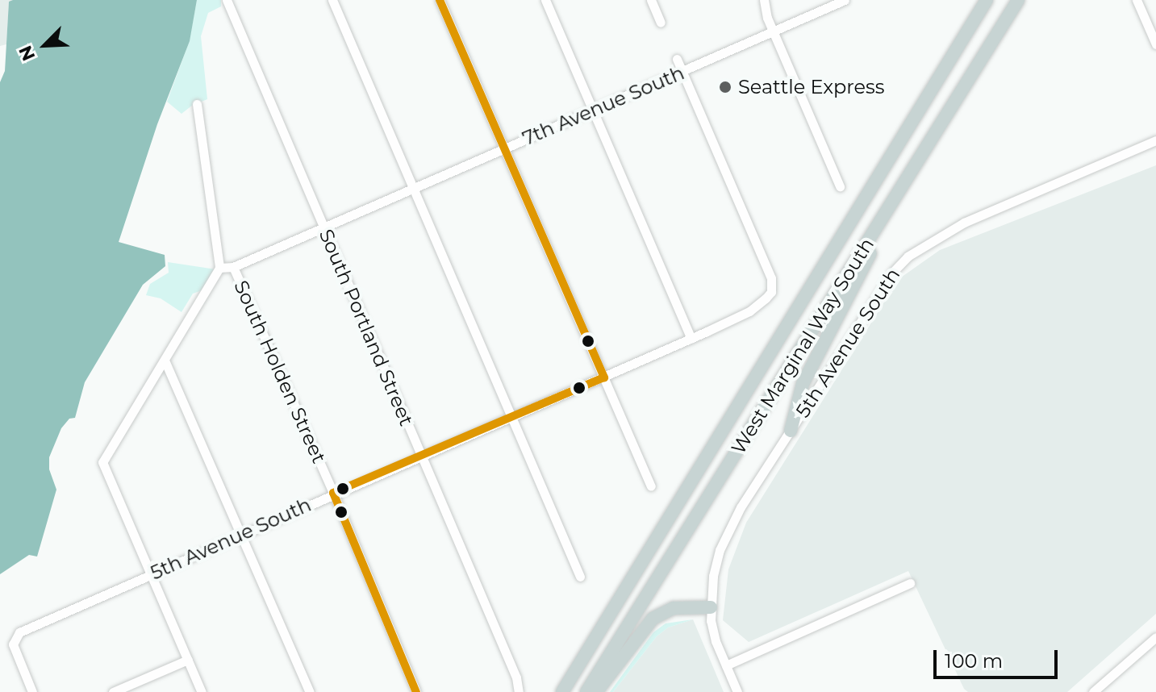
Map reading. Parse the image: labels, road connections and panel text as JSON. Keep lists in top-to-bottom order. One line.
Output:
{"streets":{"highway":["West Marginal Way South"],"street":["7th Avenue South","South Portland Street","5th Avenue South","South Holden Street"]},"crossings":[["7th Avenue South","South Portland Street"],["7th Avenue South","5th Avenue South"],["7th Avenue South","South Holden Street"],["South Portland Street","5th Avenue South"],["5th Avenue South","South Holden Street"]],"places":["Seattle Express"],"scale_bar":"100 m","north":"bottom left"}
